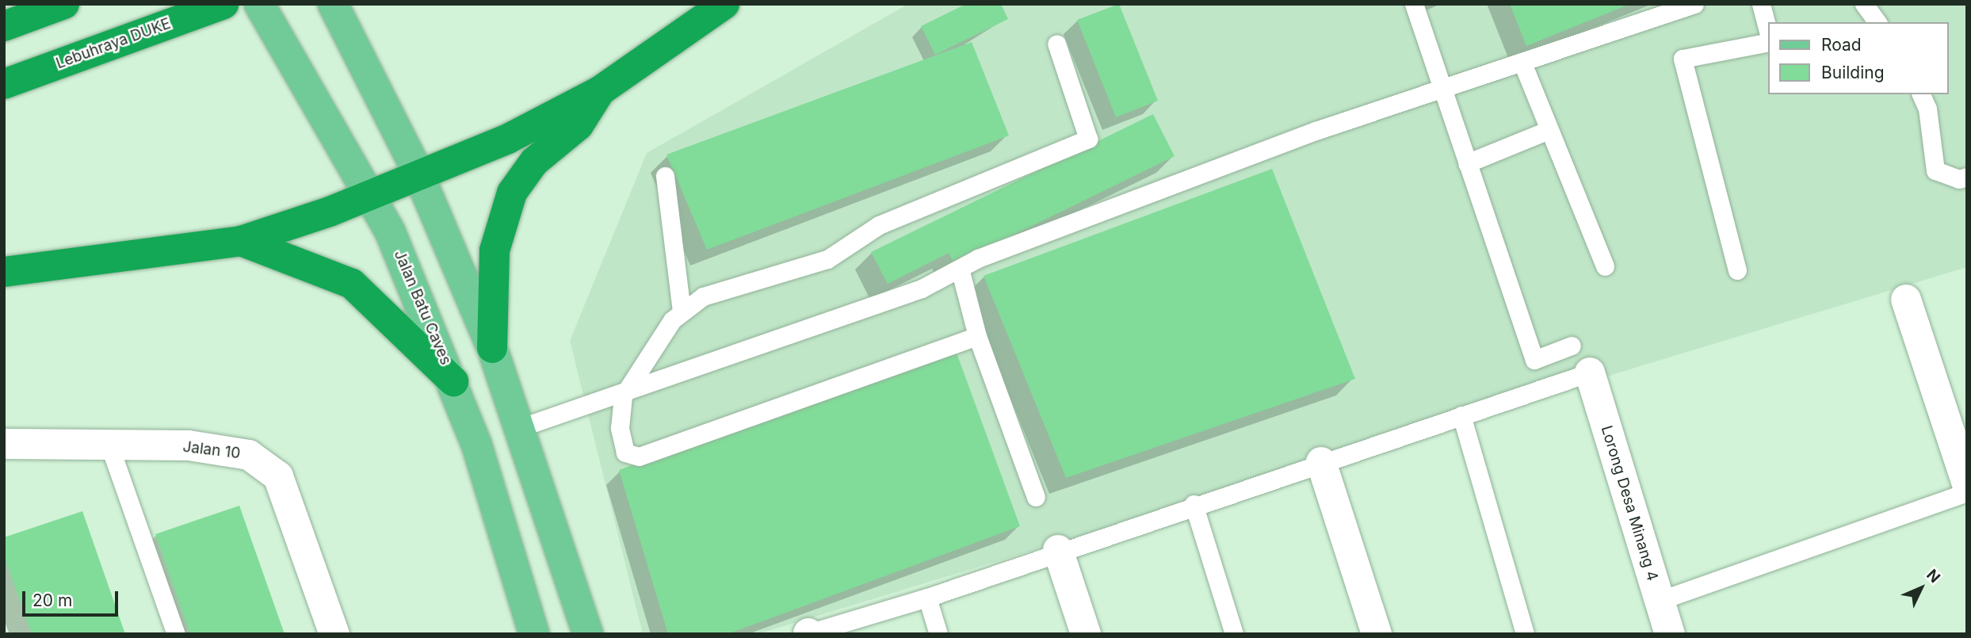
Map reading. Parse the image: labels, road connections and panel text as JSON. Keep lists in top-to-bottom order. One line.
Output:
{"streets":{"highway":["Lebuhraya DUKE"],"main road":["Jalan Batu Caves"],"street":["Jalan 10","Lorong Desa Minang 4"]},"legend":["Road","Building"],"scale_bar":"20 m","north":"top right"}
